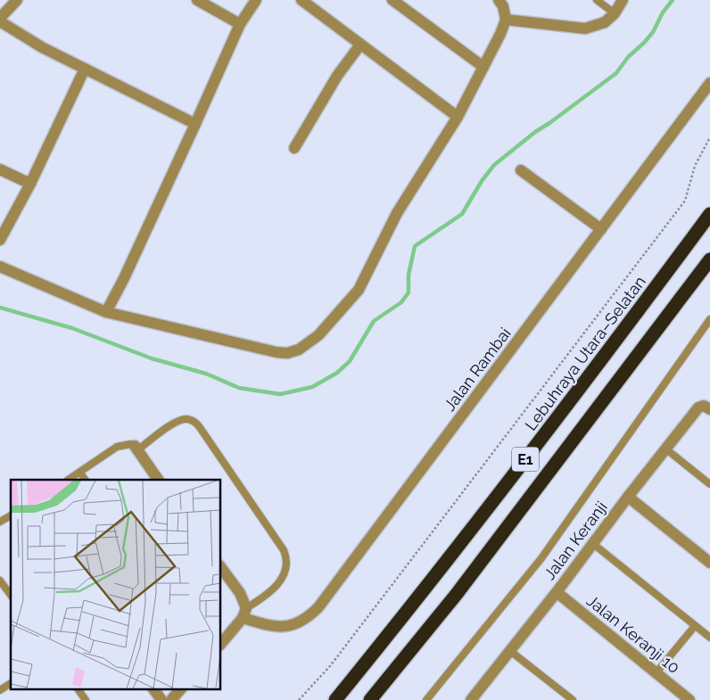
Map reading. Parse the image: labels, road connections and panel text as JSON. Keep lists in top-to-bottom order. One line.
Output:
{"streets":{"highway":["Lebuhraya Utara–Selatan","E1"],"street":["Jalan Rambai","Jalan Keranji","Jalan Keranji 10"]},"crossings":[["Jalan Keranji","Jalan Keranji 10"]]}
